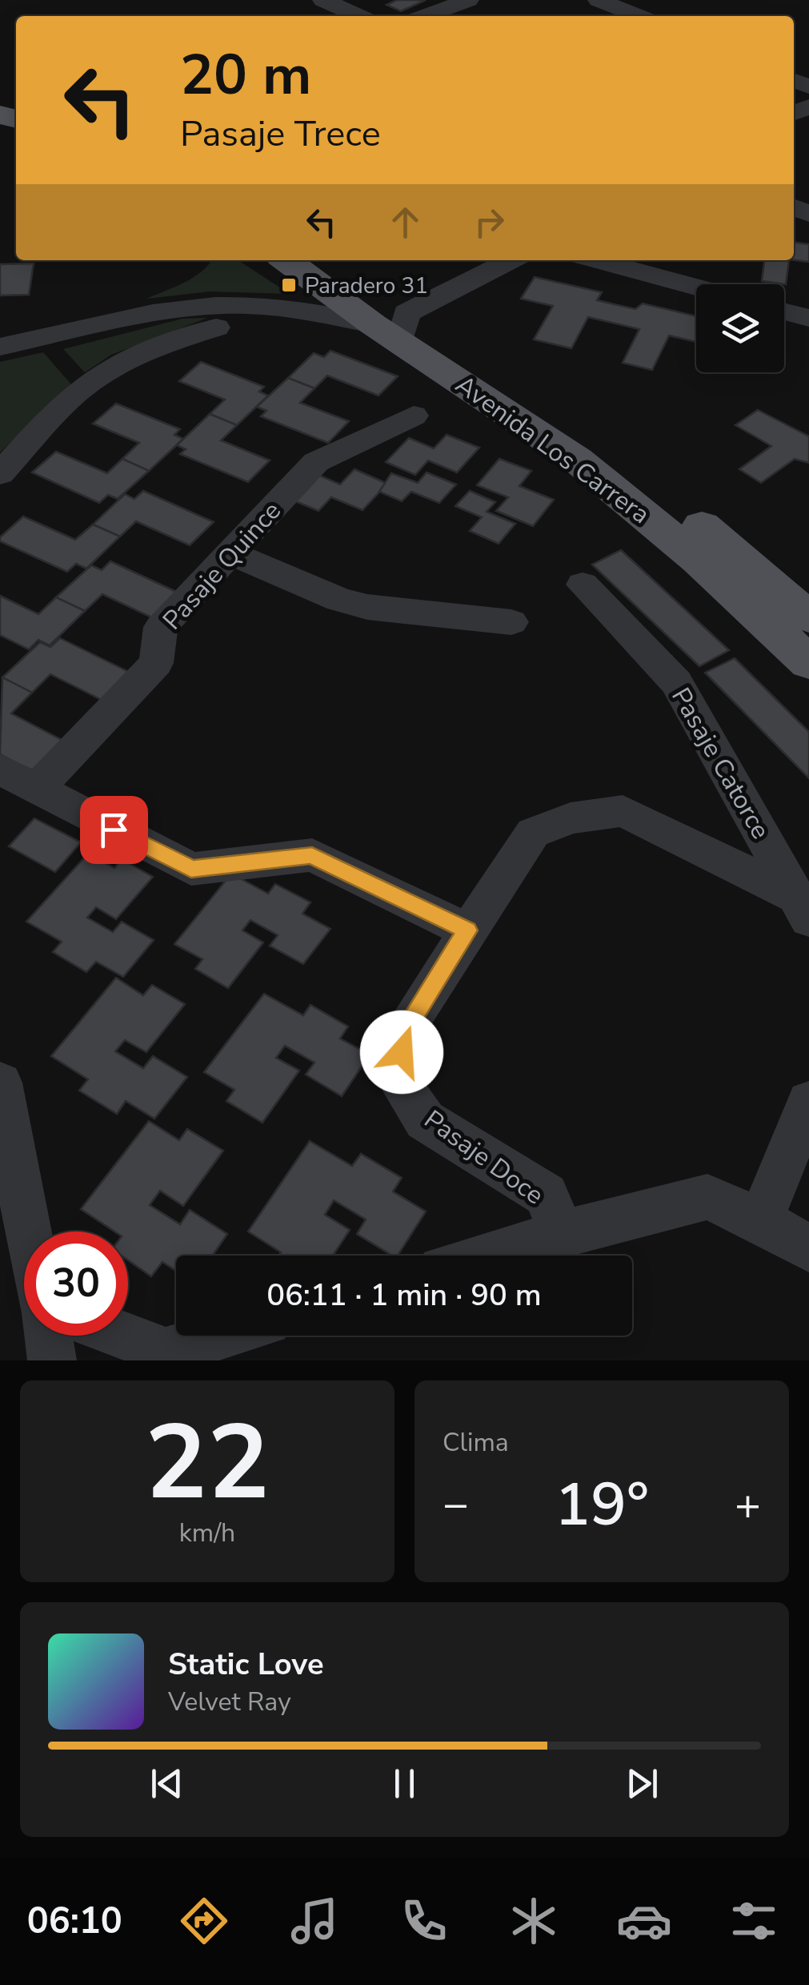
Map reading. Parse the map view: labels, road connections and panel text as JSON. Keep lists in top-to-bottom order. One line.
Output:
{"streets":{"main road":["Avenida Los Carrera"],"street":["Pasaje Quince","Pasaje Catorce","Pasaje Doce"]},"crossings":[["Pasaje Catorce","Pasaje Doce"]],"places":{"transit":["Paradero 31"]},"page":{"turn":["20 m","Pasaje Trece"],"limit":"30","trip":"06:11 · 1 min · 90 m","tile":[["22","km/h"],"Clima"],"heat":["−","19°","+"],"song":["Static Love","Velvet Ray"],"tabs":"06:10"}}
